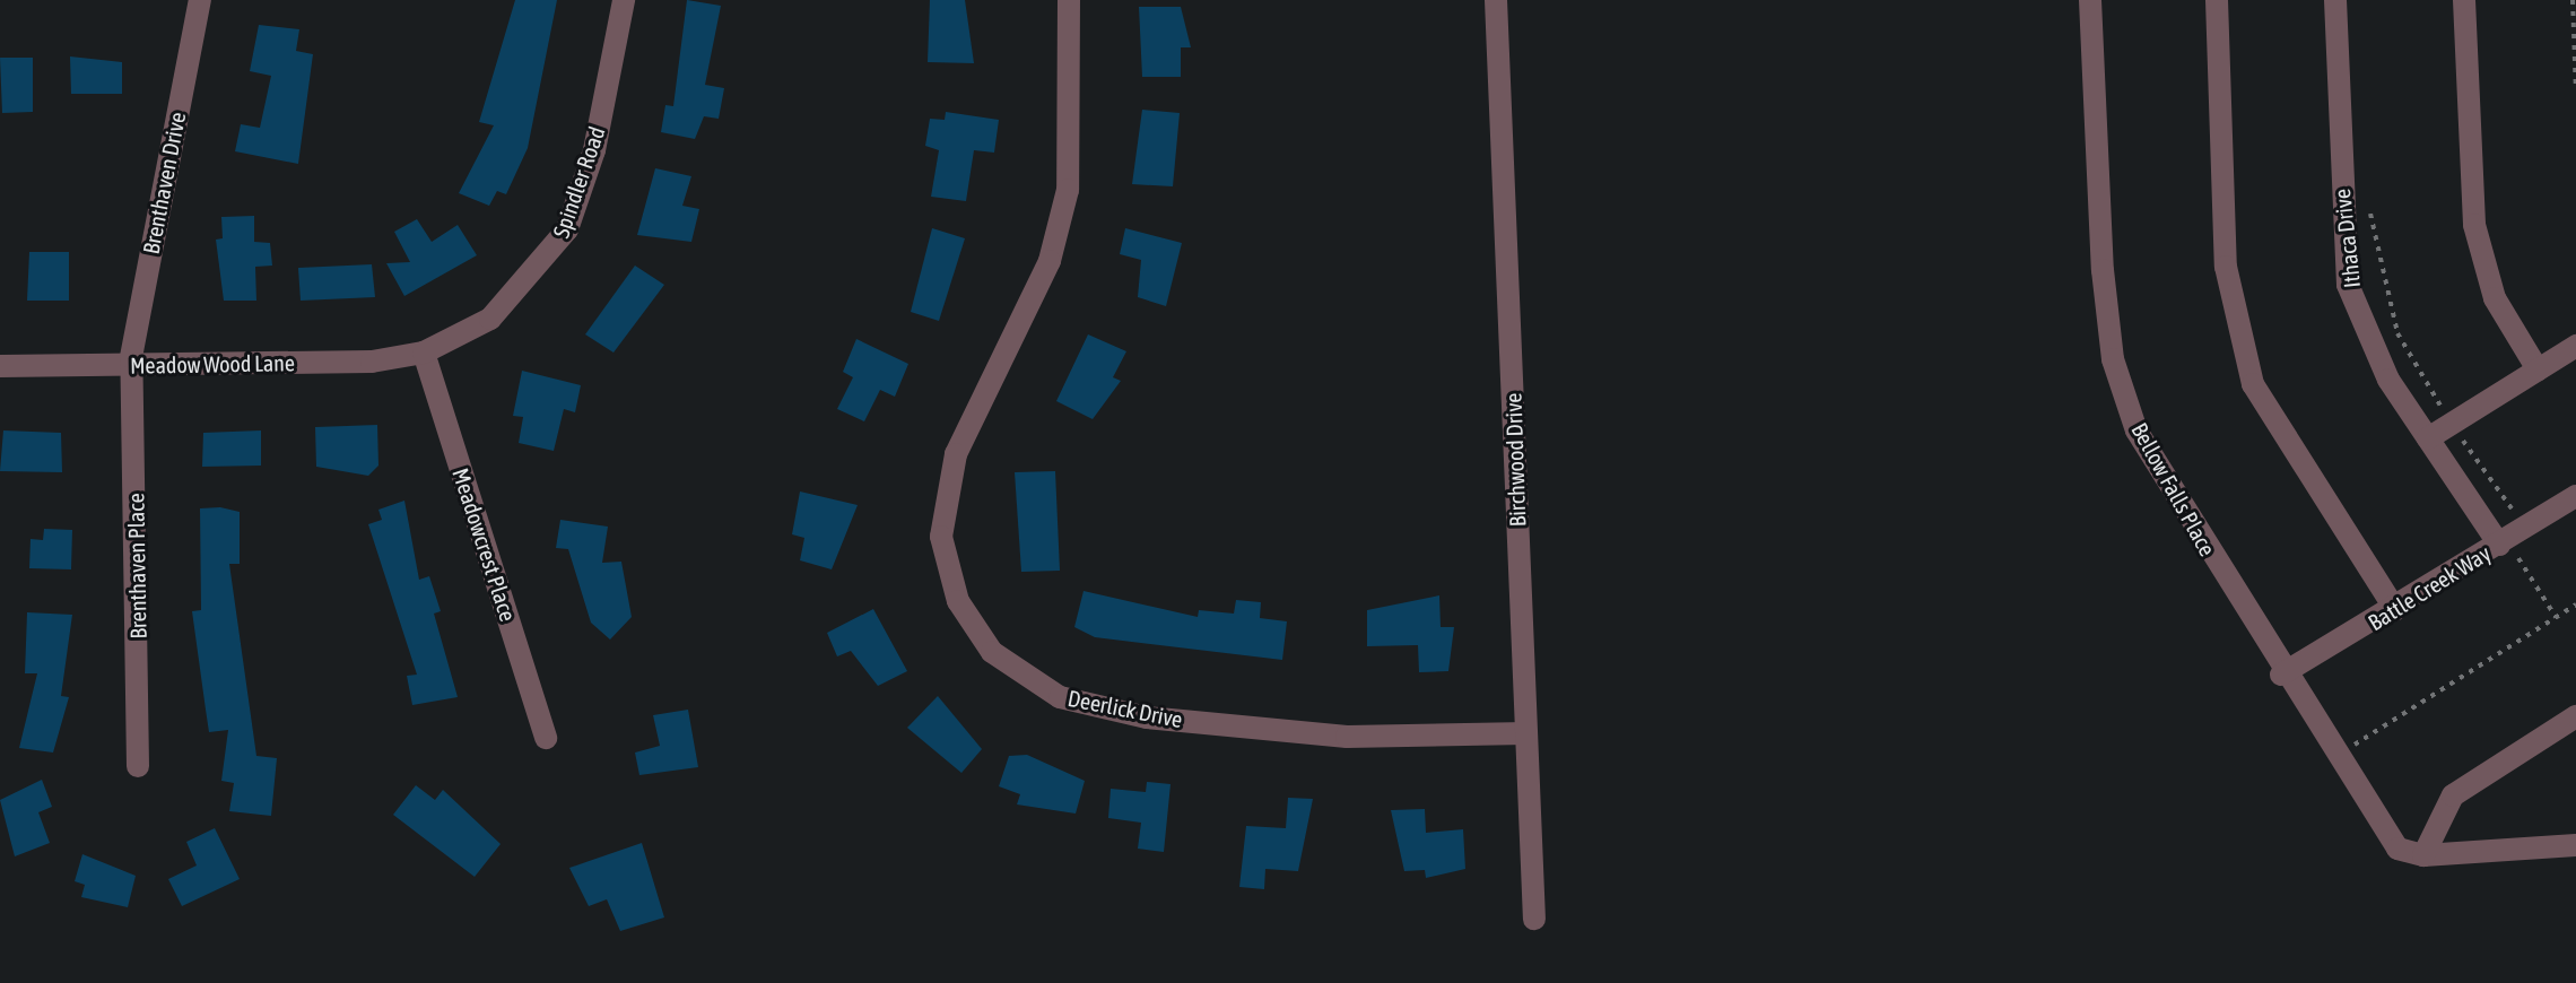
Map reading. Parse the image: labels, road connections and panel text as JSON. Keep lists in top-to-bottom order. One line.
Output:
{"streets":{"street":["Spindler Road","Brenthaven Drive","Ithaca Drive","Meadow Wood Lane","Birchwood Drive","Bellow Falls Place","Meadowcrest Place","Brenthaven Place","Battle Creek Way","Deerlick Drive"]},"crossings":[["Spindler Road","Meadow Wood Lane"],["Spindler Road","Meadowcrest Place"],["Brenthaven Drive","Meadow Wood Lane"],["Brenthaven Drive","Brenthaven Place"],["Ithaca Drive","Battle Creek Way"],["Meadow Wood Lane","Meadowcrest Place"],["Meadow Wood Lane","Brenthaven Place"],["Birchwood Drive","Deerlick Drive"],["Bellow Falls Place","Battle Creek Way"]]}
